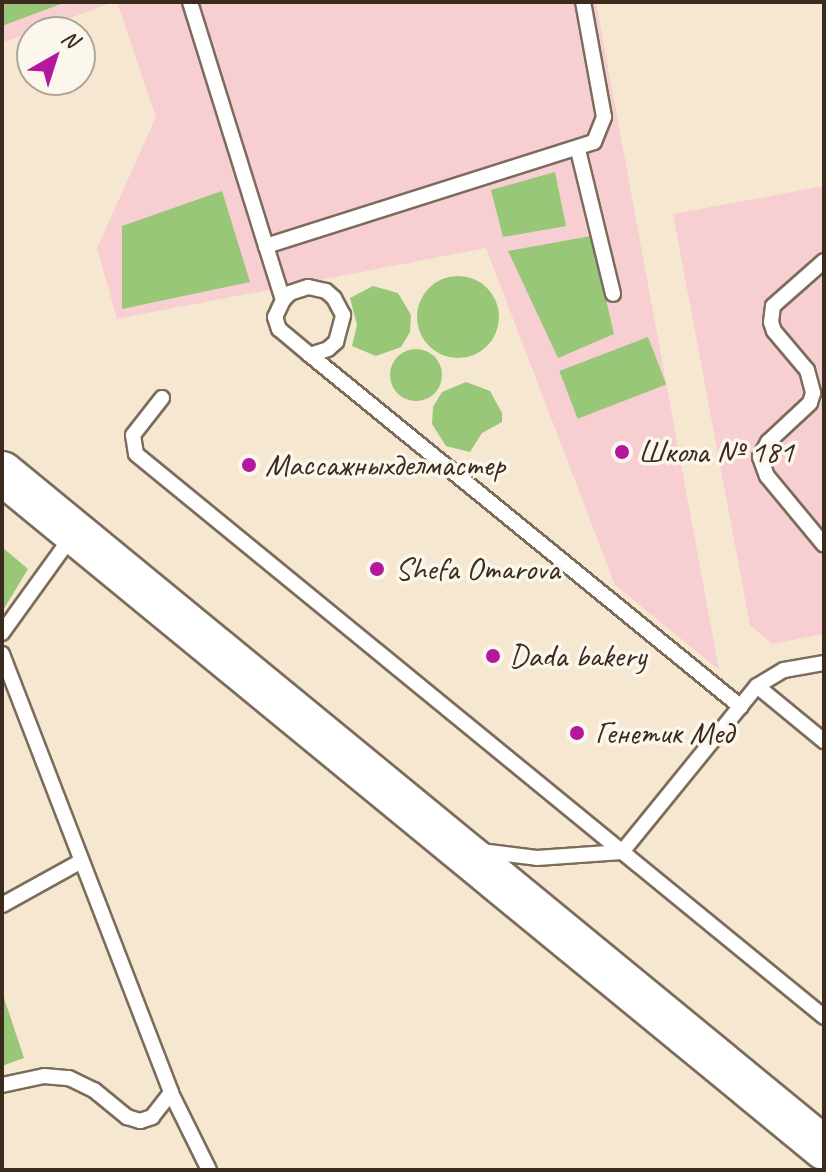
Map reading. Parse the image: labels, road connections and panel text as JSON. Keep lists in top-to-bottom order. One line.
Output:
{"places":["Школа № 181","Массажныхделмастер","Shefa Omarova","Dada bakery","Генетик Мед"],"north":"top right"}
